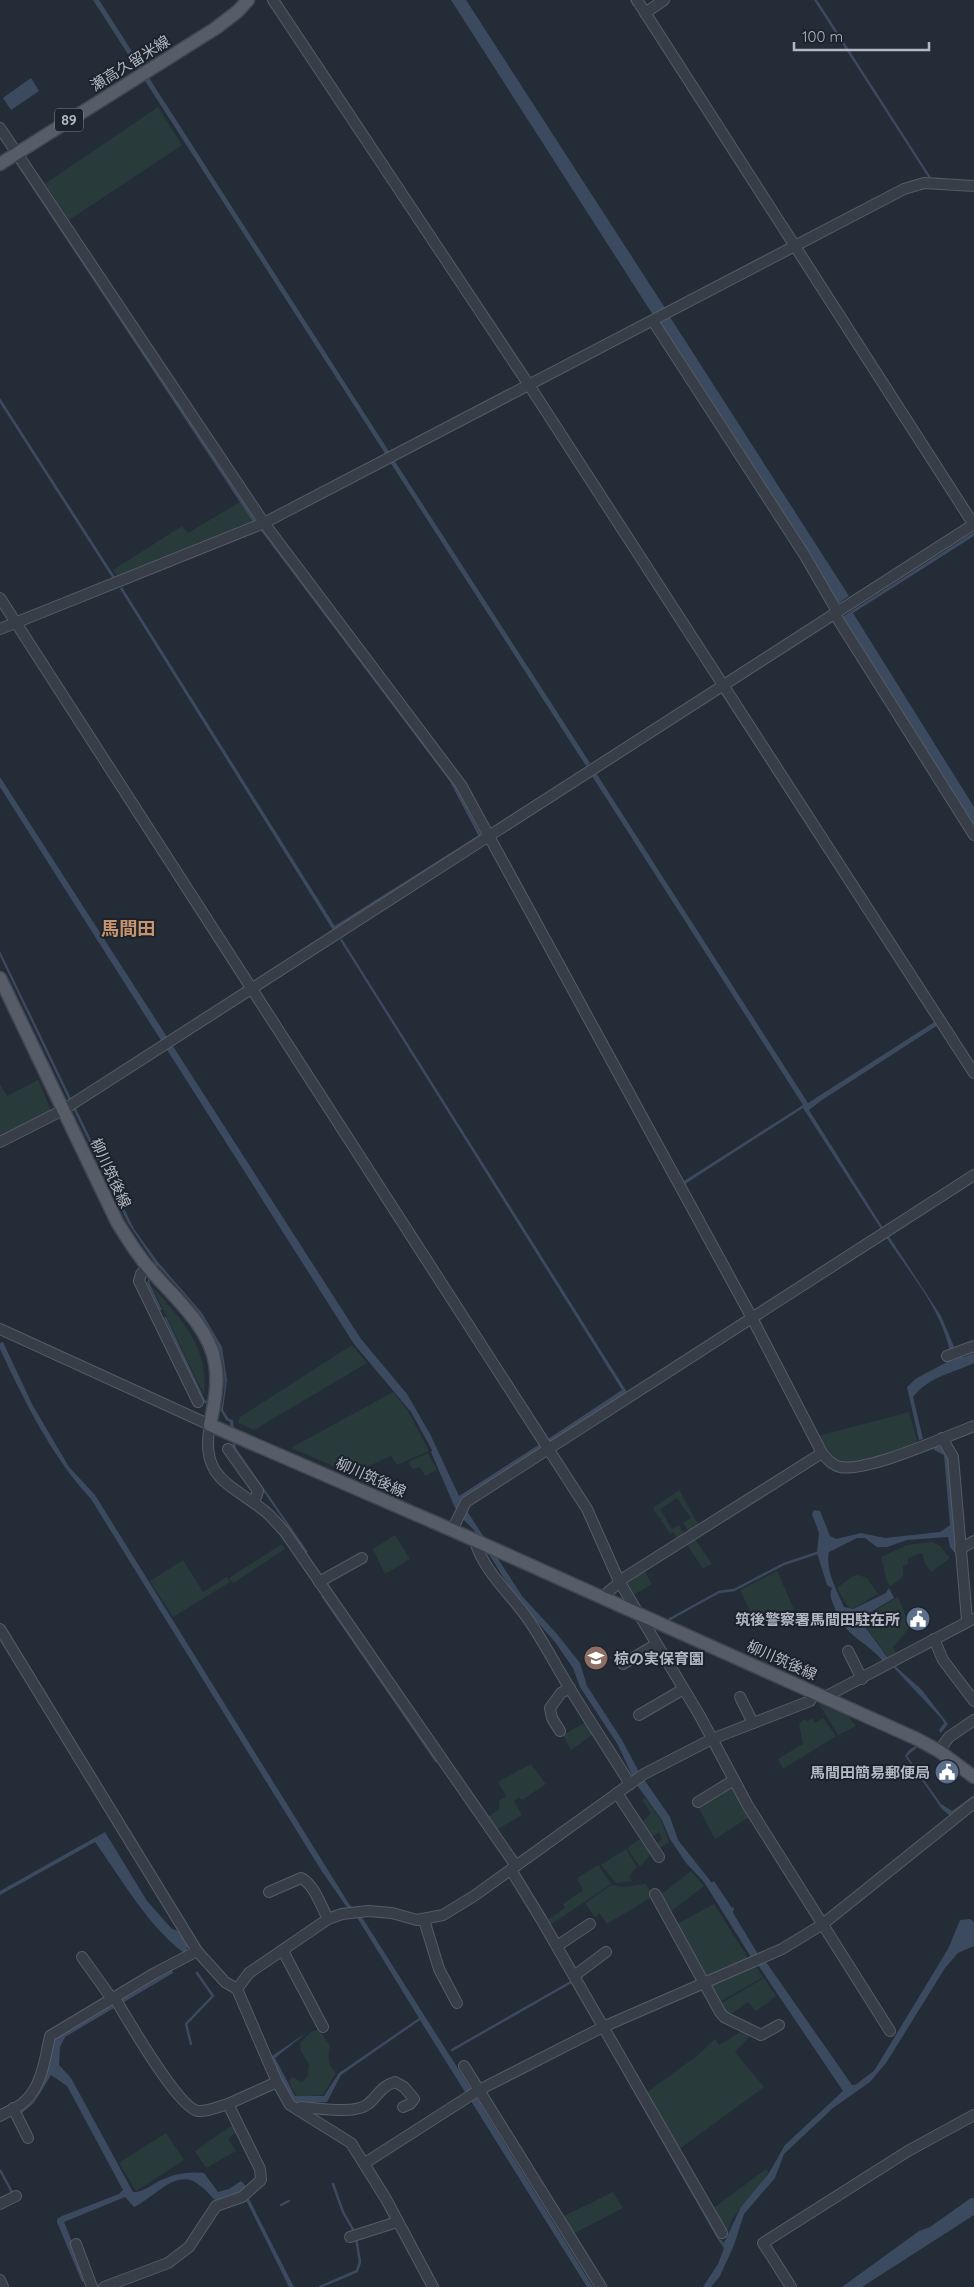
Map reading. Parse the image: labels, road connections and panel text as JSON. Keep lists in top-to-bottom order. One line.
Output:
{"streets":{"main road":["瀬高久留米線","89","柳川筑後線"]},"districts":["馬間田"],"places":{"public building":["筑後警察署馬間田駐在所","馬間田簡易郵便局"],"school or university":["椋の実保育園"]},"scale_bar":"100 m"}
